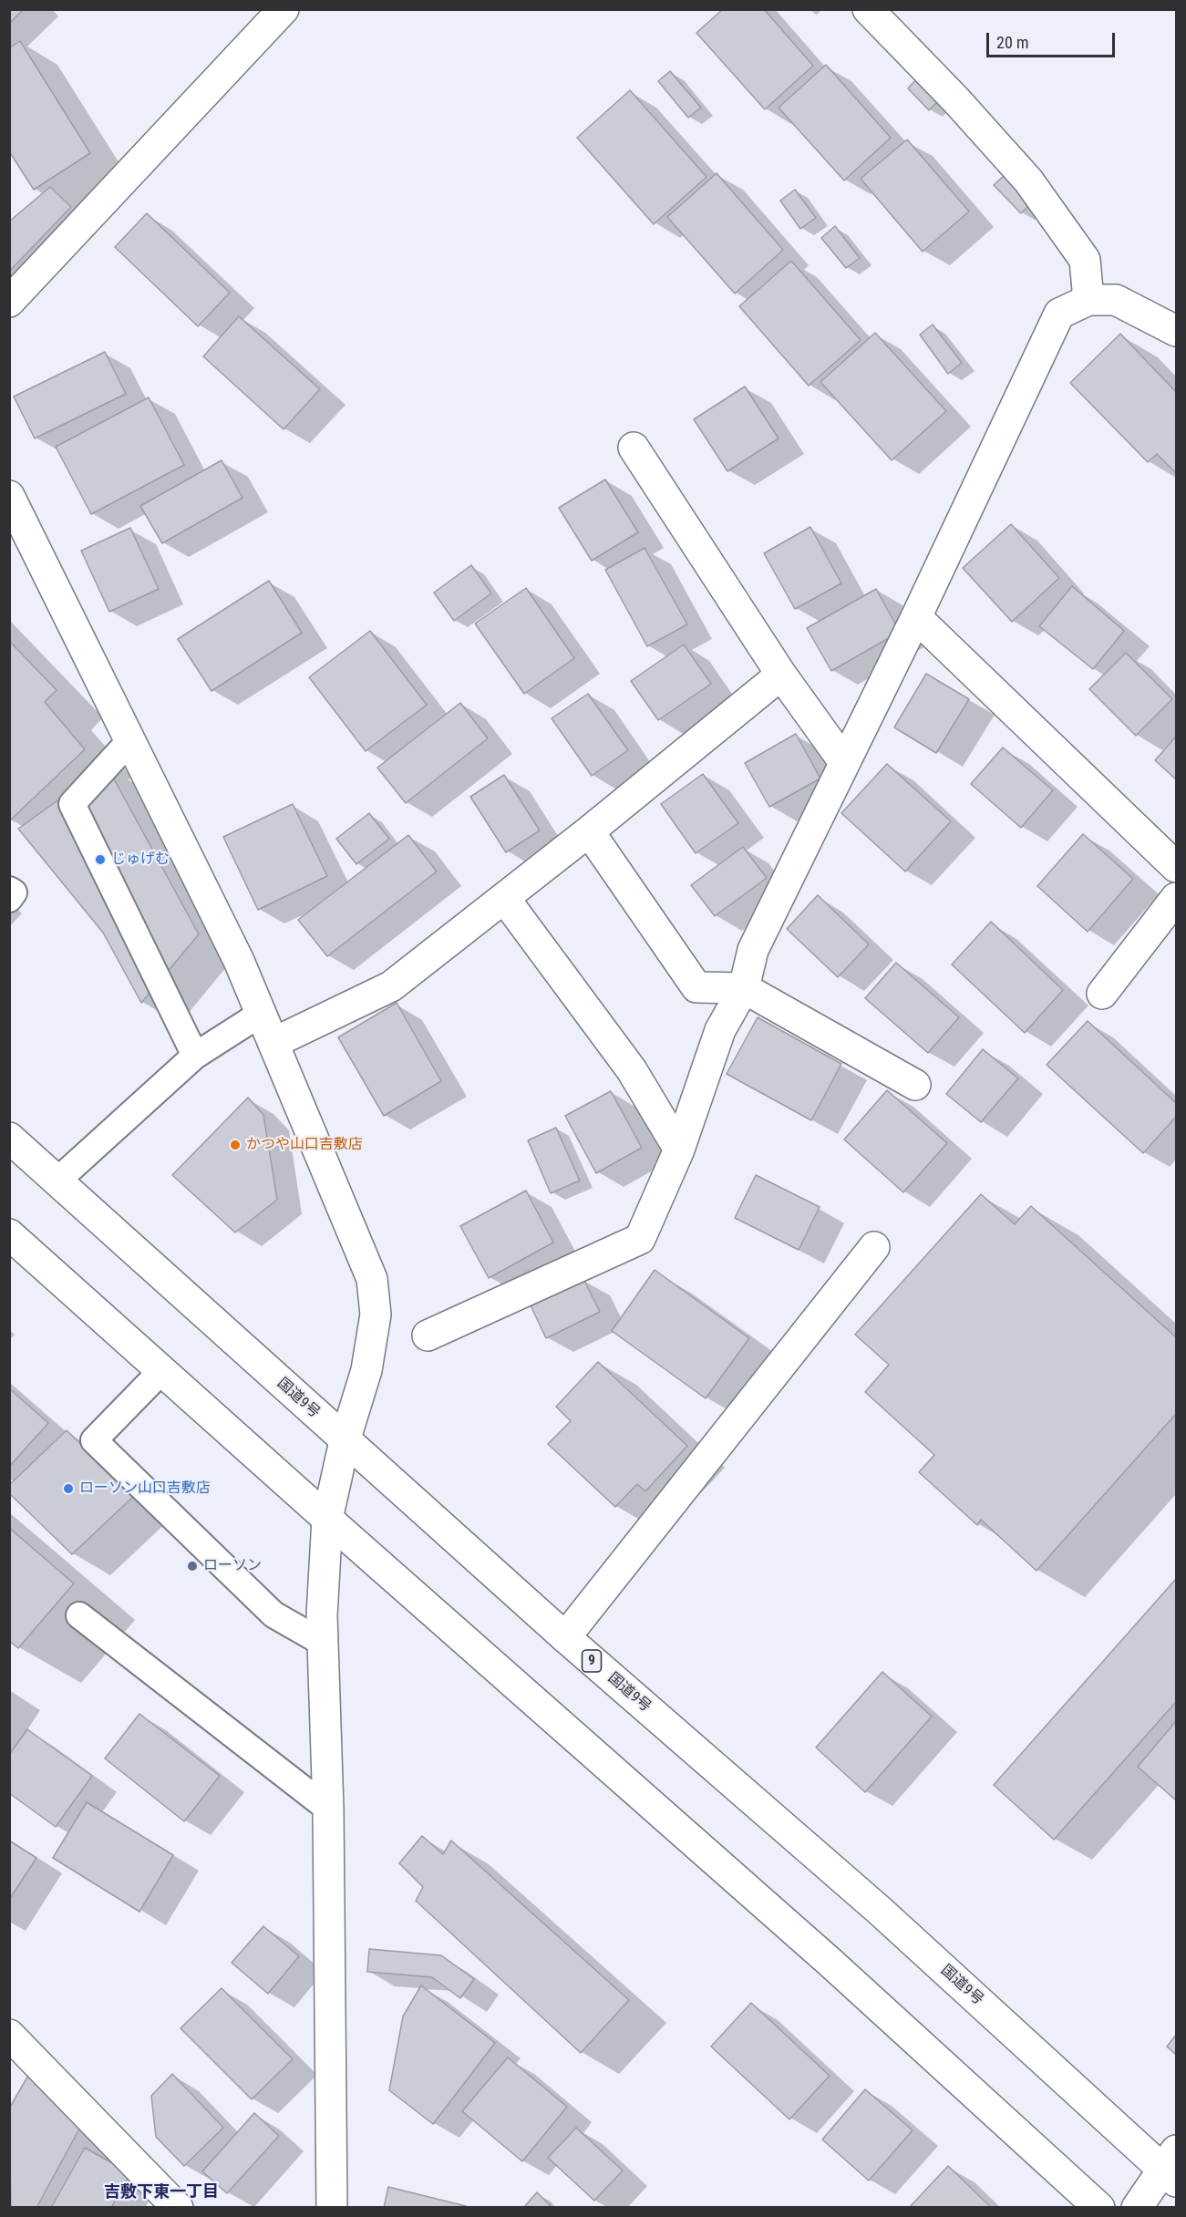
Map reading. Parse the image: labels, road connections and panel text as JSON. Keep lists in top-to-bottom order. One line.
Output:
{"streets":{"main road":["国道9号","9"]},"districts":["吉敷下東一丁目"],"places":["じゅげむ","かつや山口吉敷店","ローソン山口吉敷店","ローソン"],"scale_bar":"20 m"}
